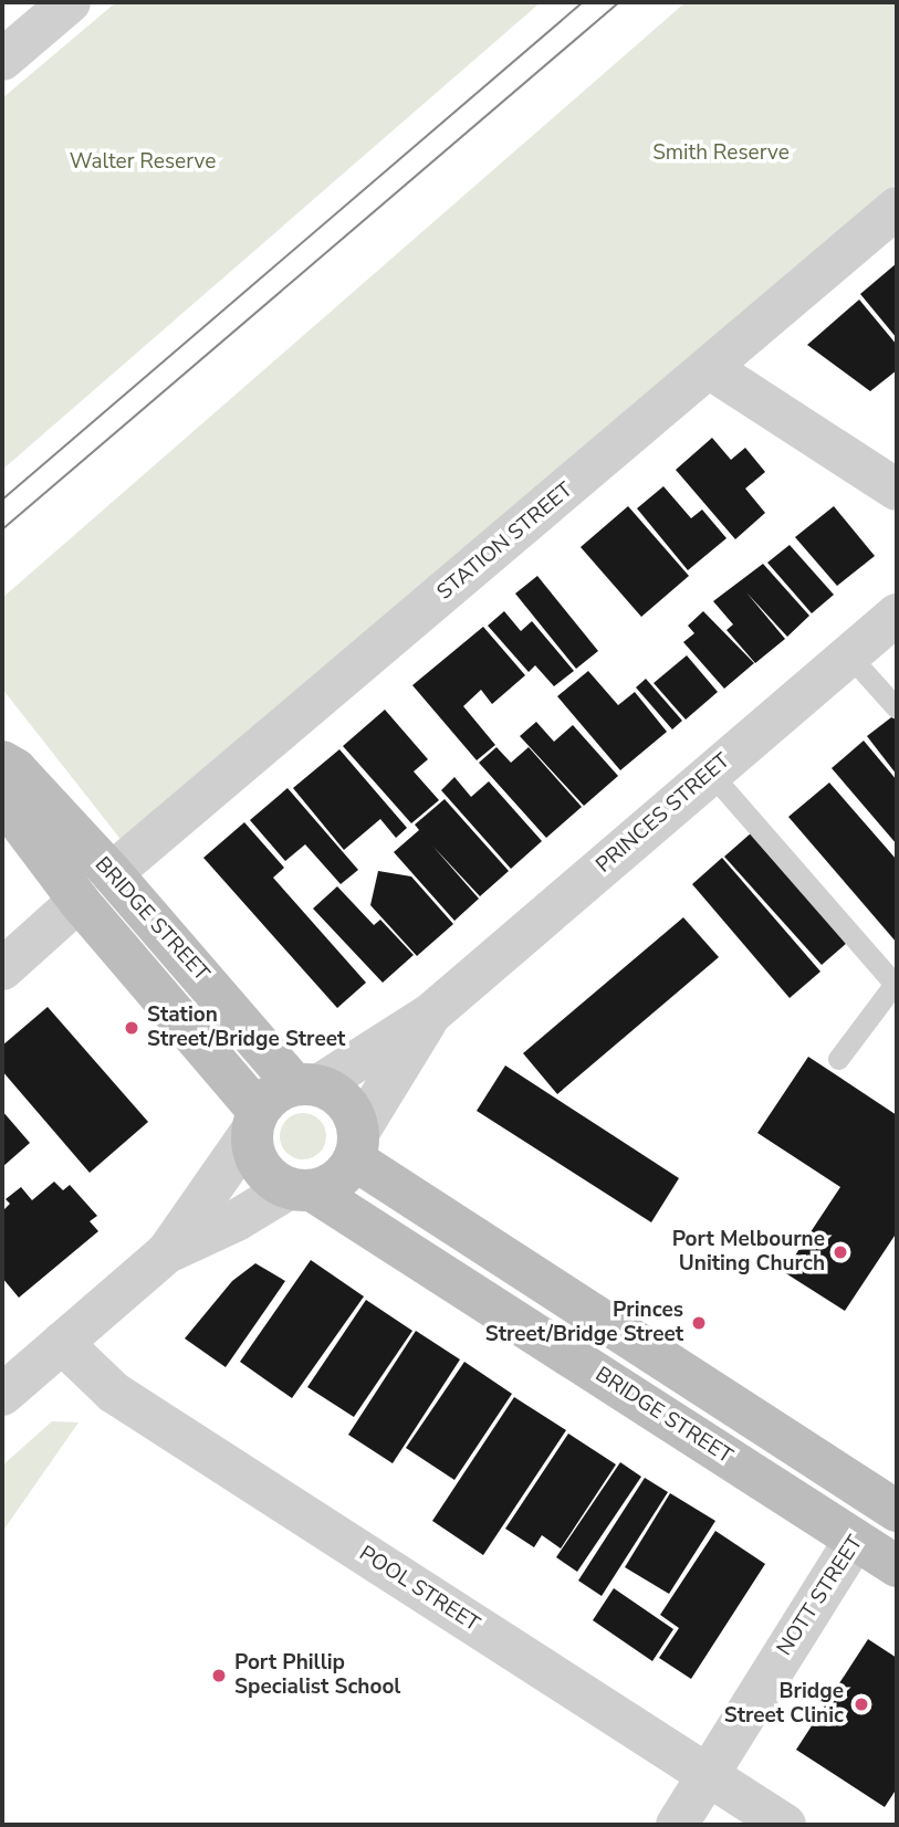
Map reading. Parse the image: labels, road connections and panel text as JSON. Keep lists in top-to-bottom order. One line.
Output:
{"streets":{"street":["STATION STREET","PRINCES STREET","BRIDGE STREET","POOL STREET","NOTT STREET"]},"crossings":[["STATION STREET","BRIDGE STREET"],["PRINCES STREET","BRIDGE STREET"],["BRIDGE STREET","NOTT STREET"],["POOL STREET","NOTT STREET"]],"parks":["Smith Reserve","Walter Reserve"],"places":["Station Street/Bridge Street","Port Melbourne Uniting Church","Princes Street/Bridge Street","Port Phillip Specialist School","Bridge Street Clinic"]}
